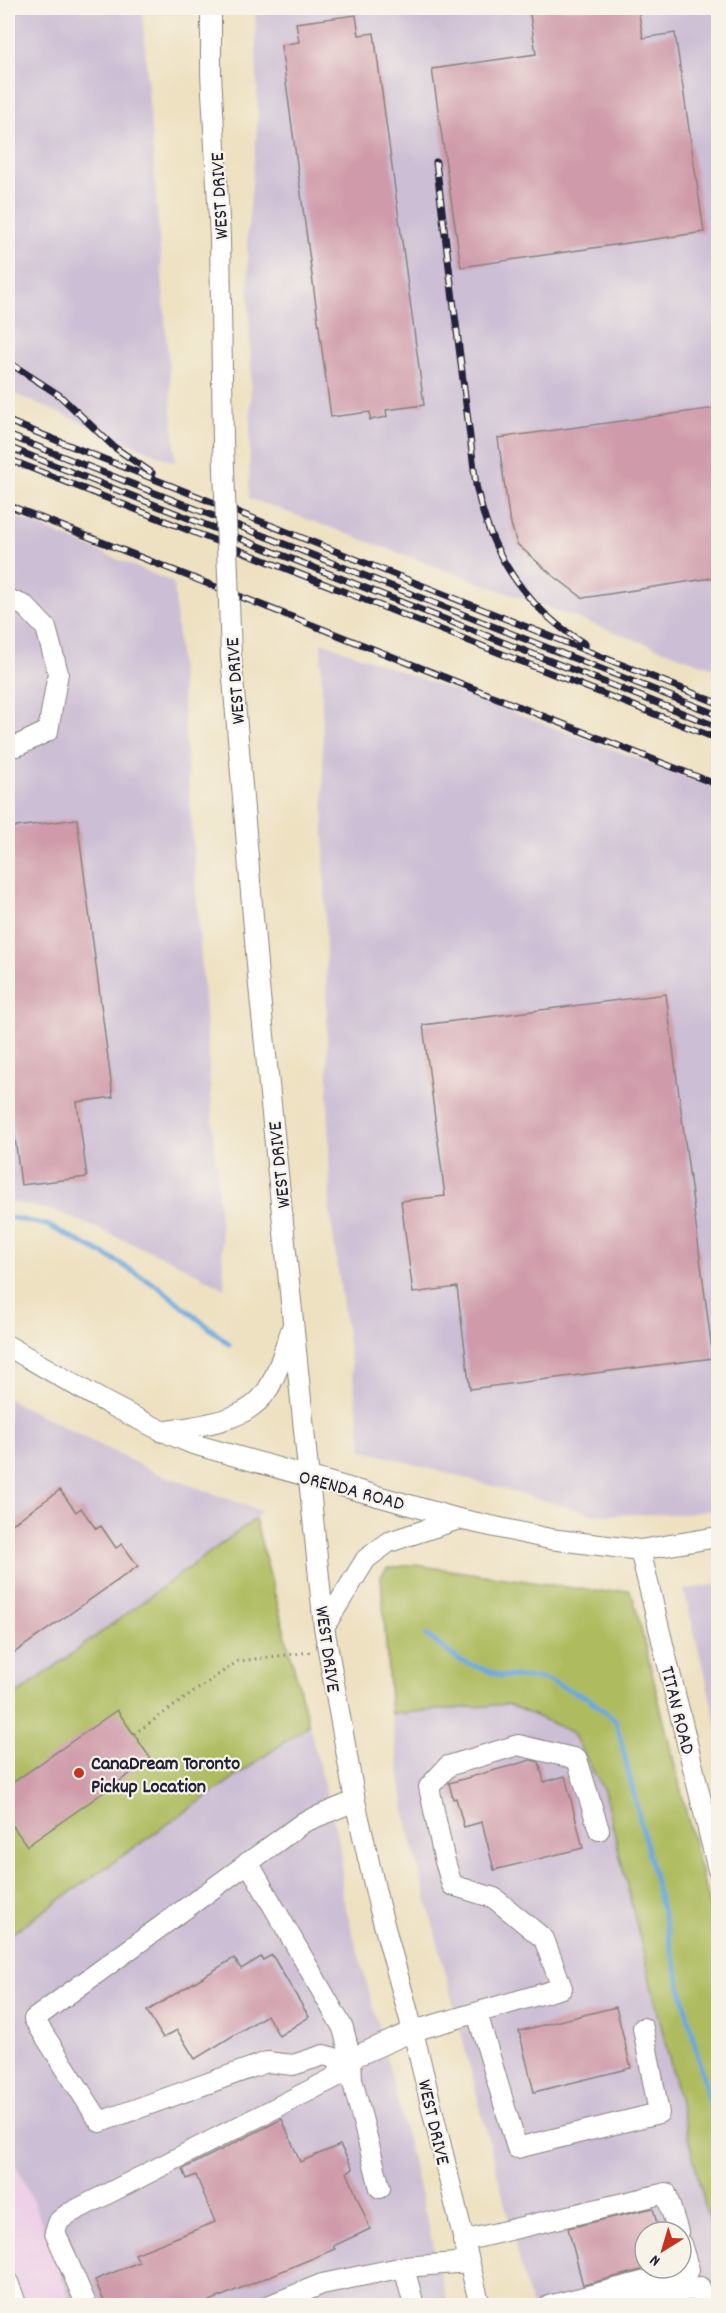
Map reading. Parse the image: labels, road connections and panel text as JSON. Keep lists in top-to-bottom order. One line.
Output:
{"streets":{"street":["WEST DRIVE","ORENDA ROAD","TITAN ROAD"]},"crossings":[["WEST DRIVE","ORENDA ROAD"],["ORENDA ROAD","TITAN ROAD"]],"places":["CanaDream Toronto Pickup Location"],"north":"bottom left"}
